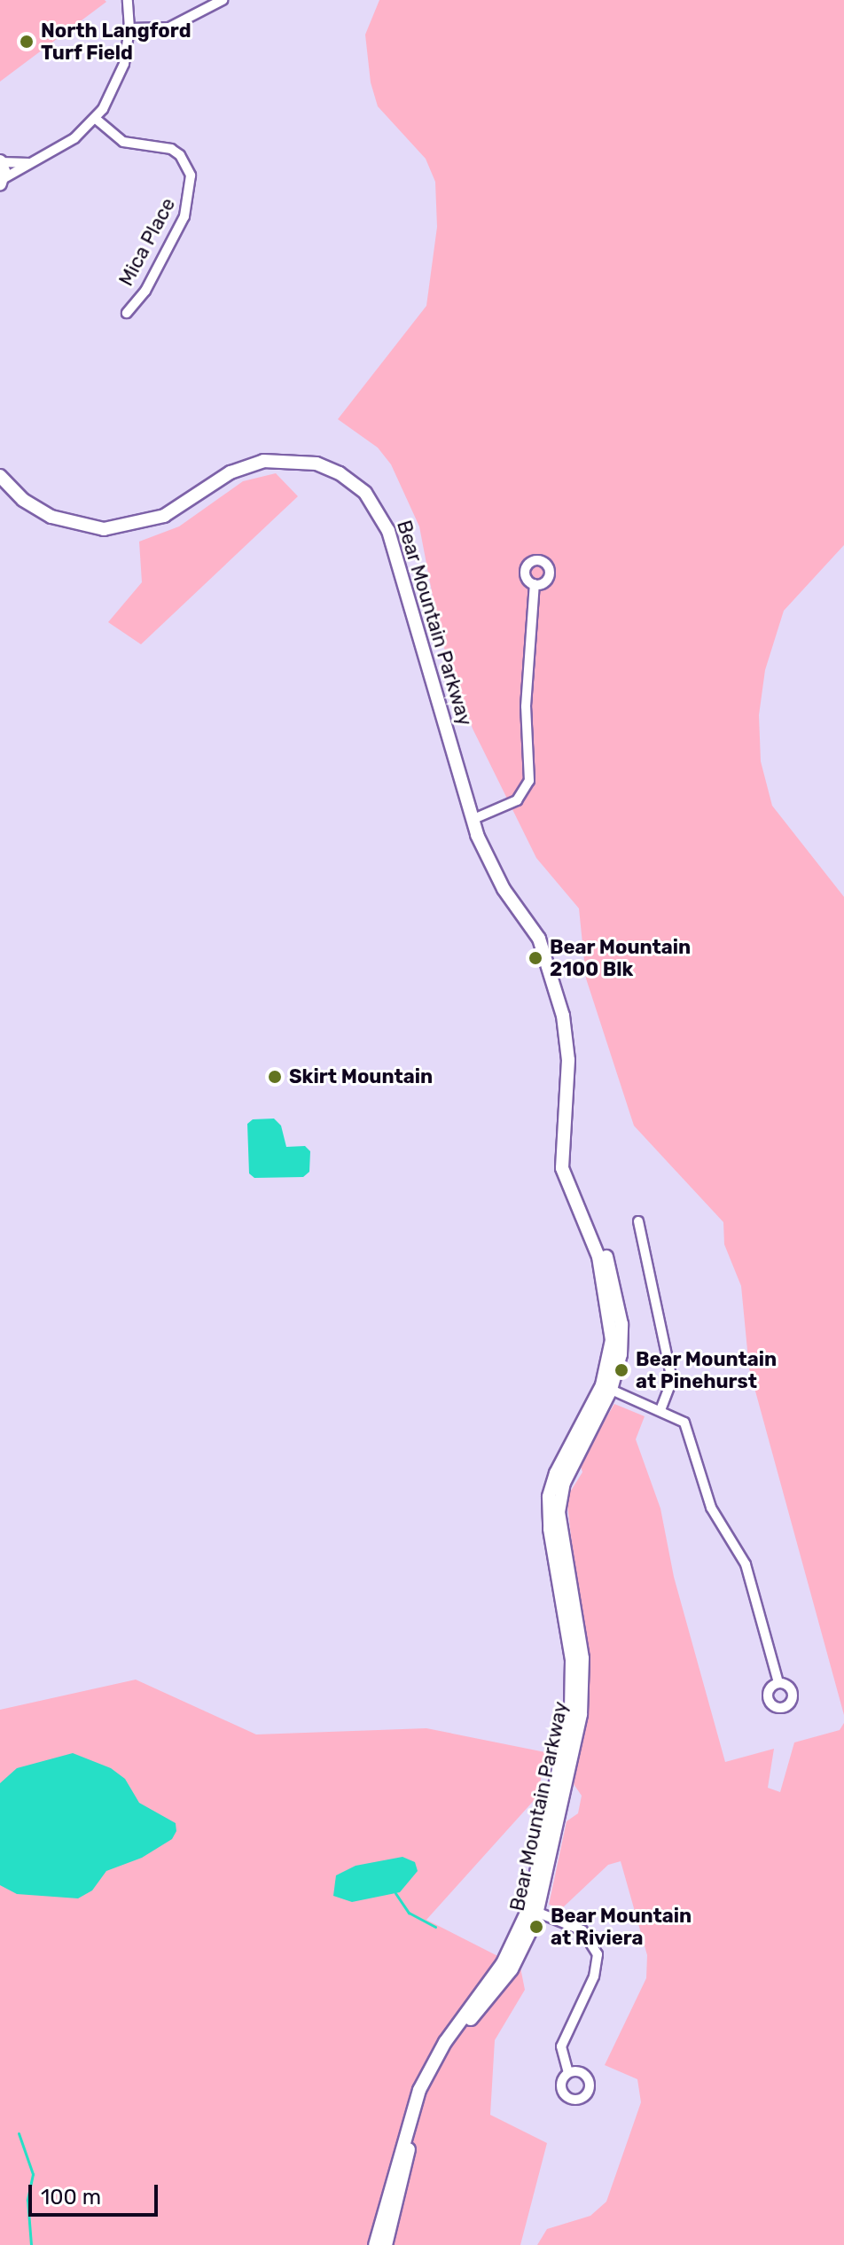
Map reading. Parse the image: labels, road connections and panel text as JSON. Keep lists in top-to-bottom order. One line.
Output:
{"streets":{"street":["Mica Place","Bear Mountain Parkway"]},"places":["North Langford Turf Field","Bear Mountain 2100 Blk","Skirt Mountain","Bear Mountain at Pinehurst","Bear Mountain at Riviera"],"scale_bar":"100 m"}
